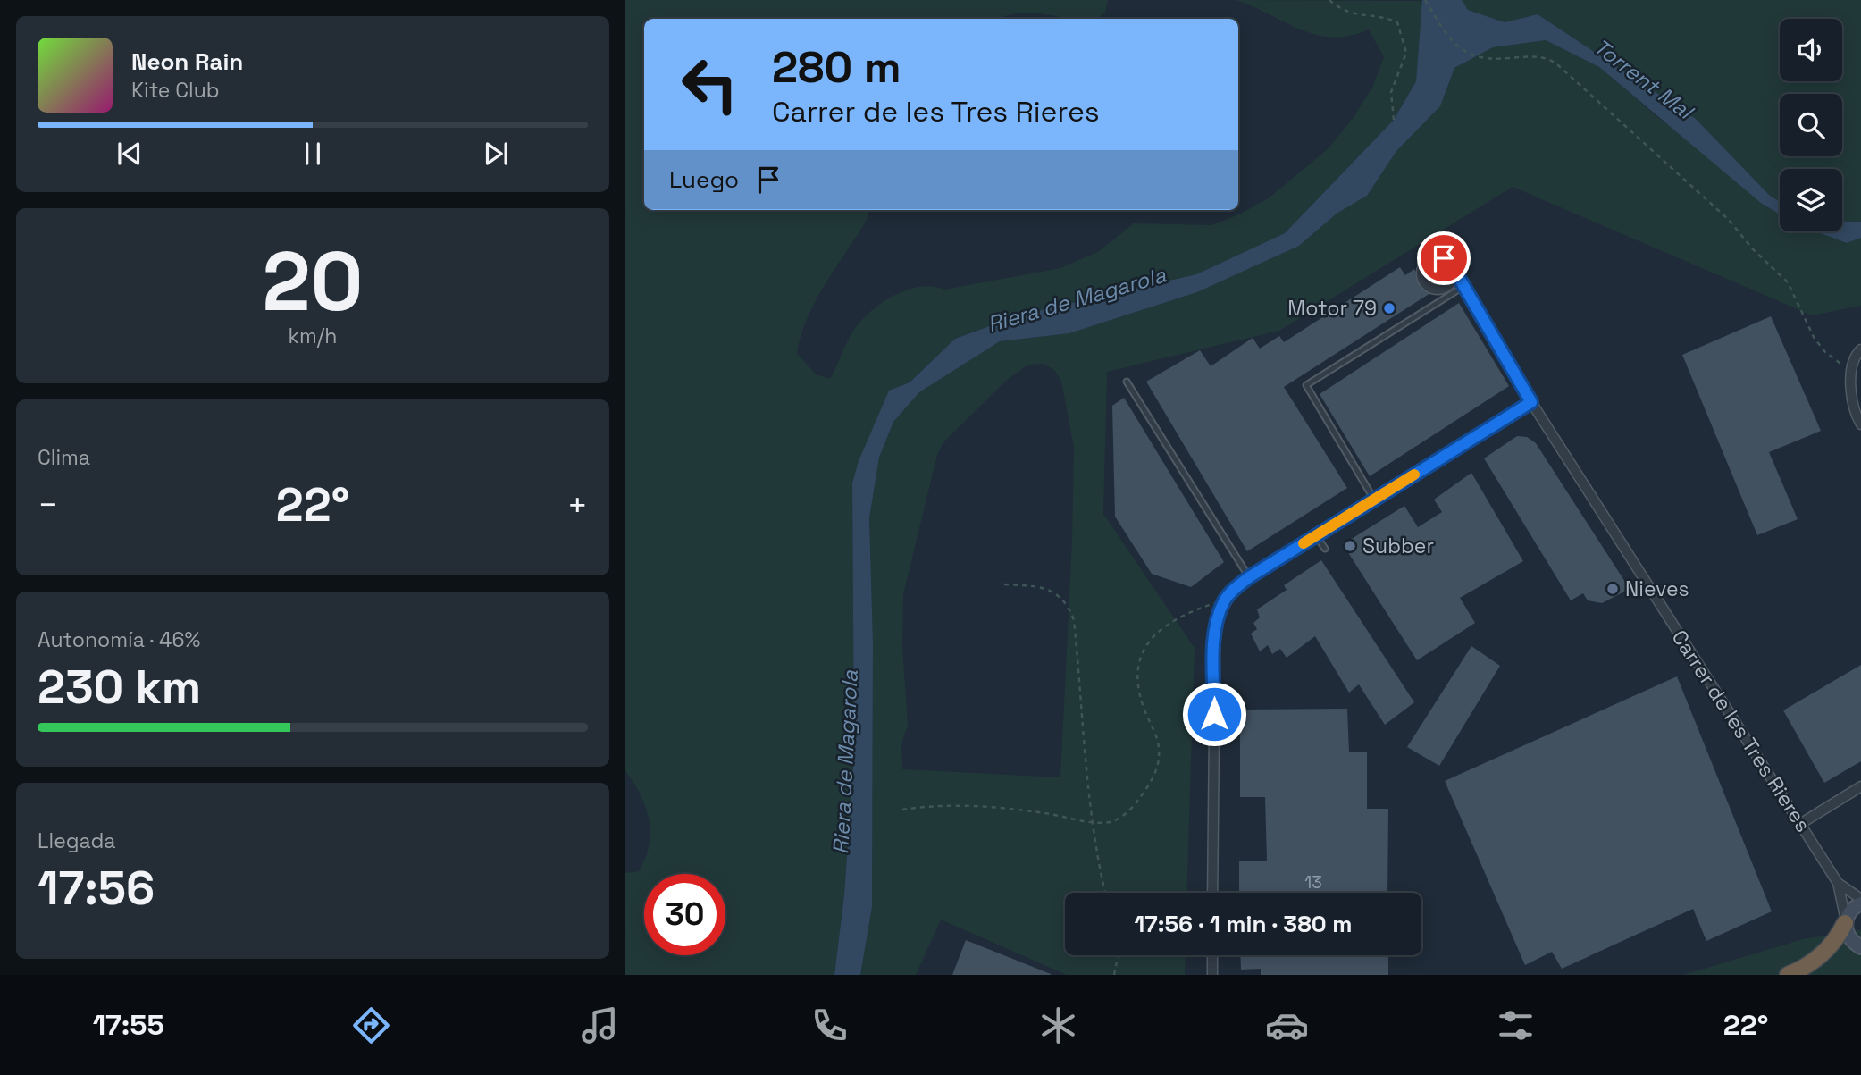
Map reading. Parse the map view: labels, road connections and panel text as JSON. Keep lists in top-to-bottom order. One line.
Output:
{"streets":{"street":["Carrer de les Tres Rieres"]},"water":["Torrent Mal","Riera de Magarola"],"places":["Motor 79","Subber","Nieves"],"house_numbers":["13"],"page":{"turn":["280 m","Carrer de les Tres Rieres"],"song":["Neon Rain","Kite Club"],"then":"Luego","tile":[["20","km/h"],"Clima",["Autonomía · 46%","230 km"],["Llegada","17:56"]],"heat":["−","22°","+"],"limit":"30","trip":"17:56 · 1 min · 380 m","tabs":["17:55","22°"]}}
